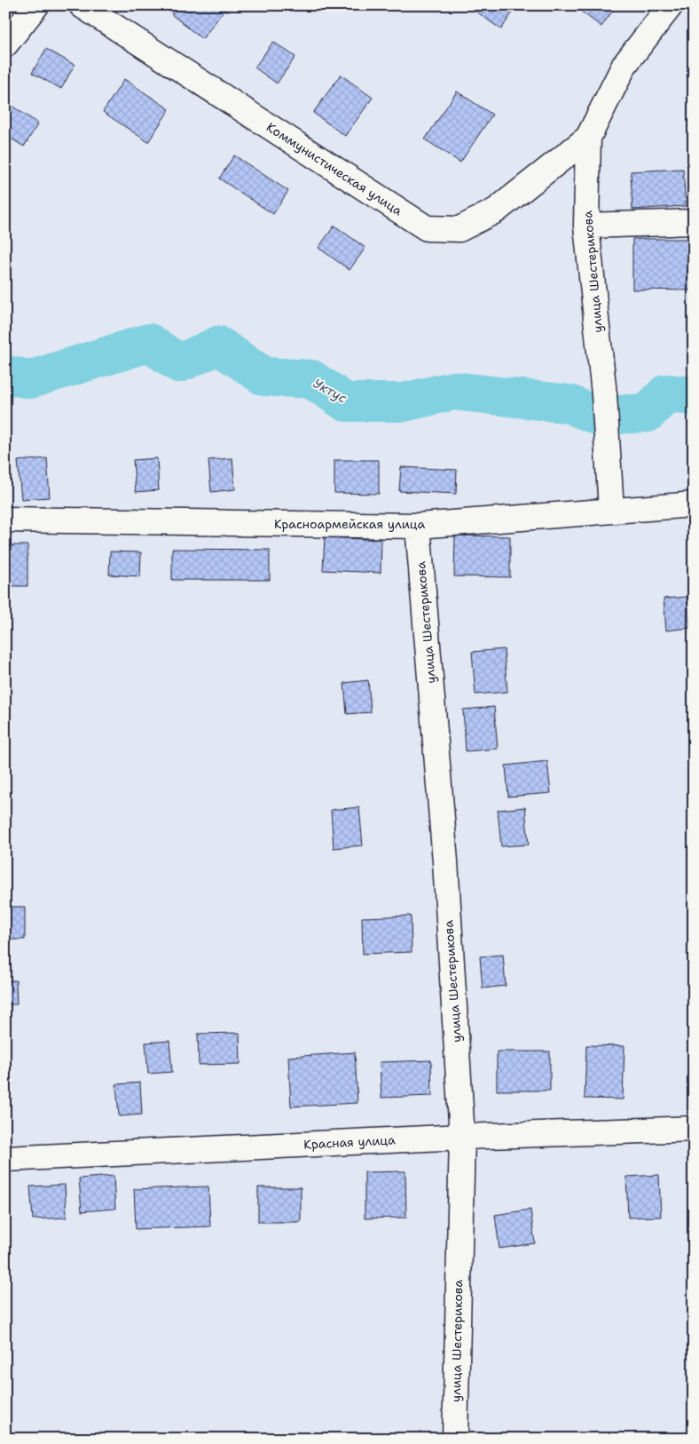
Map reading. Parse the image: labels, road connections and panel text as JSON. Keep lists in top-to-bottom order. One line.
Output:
{"streets":{"street":["Коммунистическая улица","улица Шестерикова","Красноармейская улица","Красная улица"]},"crossings":[["Коммунистическая улица","улица Шестерикова"],["улица Шестерикова","Красноармейская улица"],["улица Шестерикова","Красная улица"]],"water":["Уктус"]}
